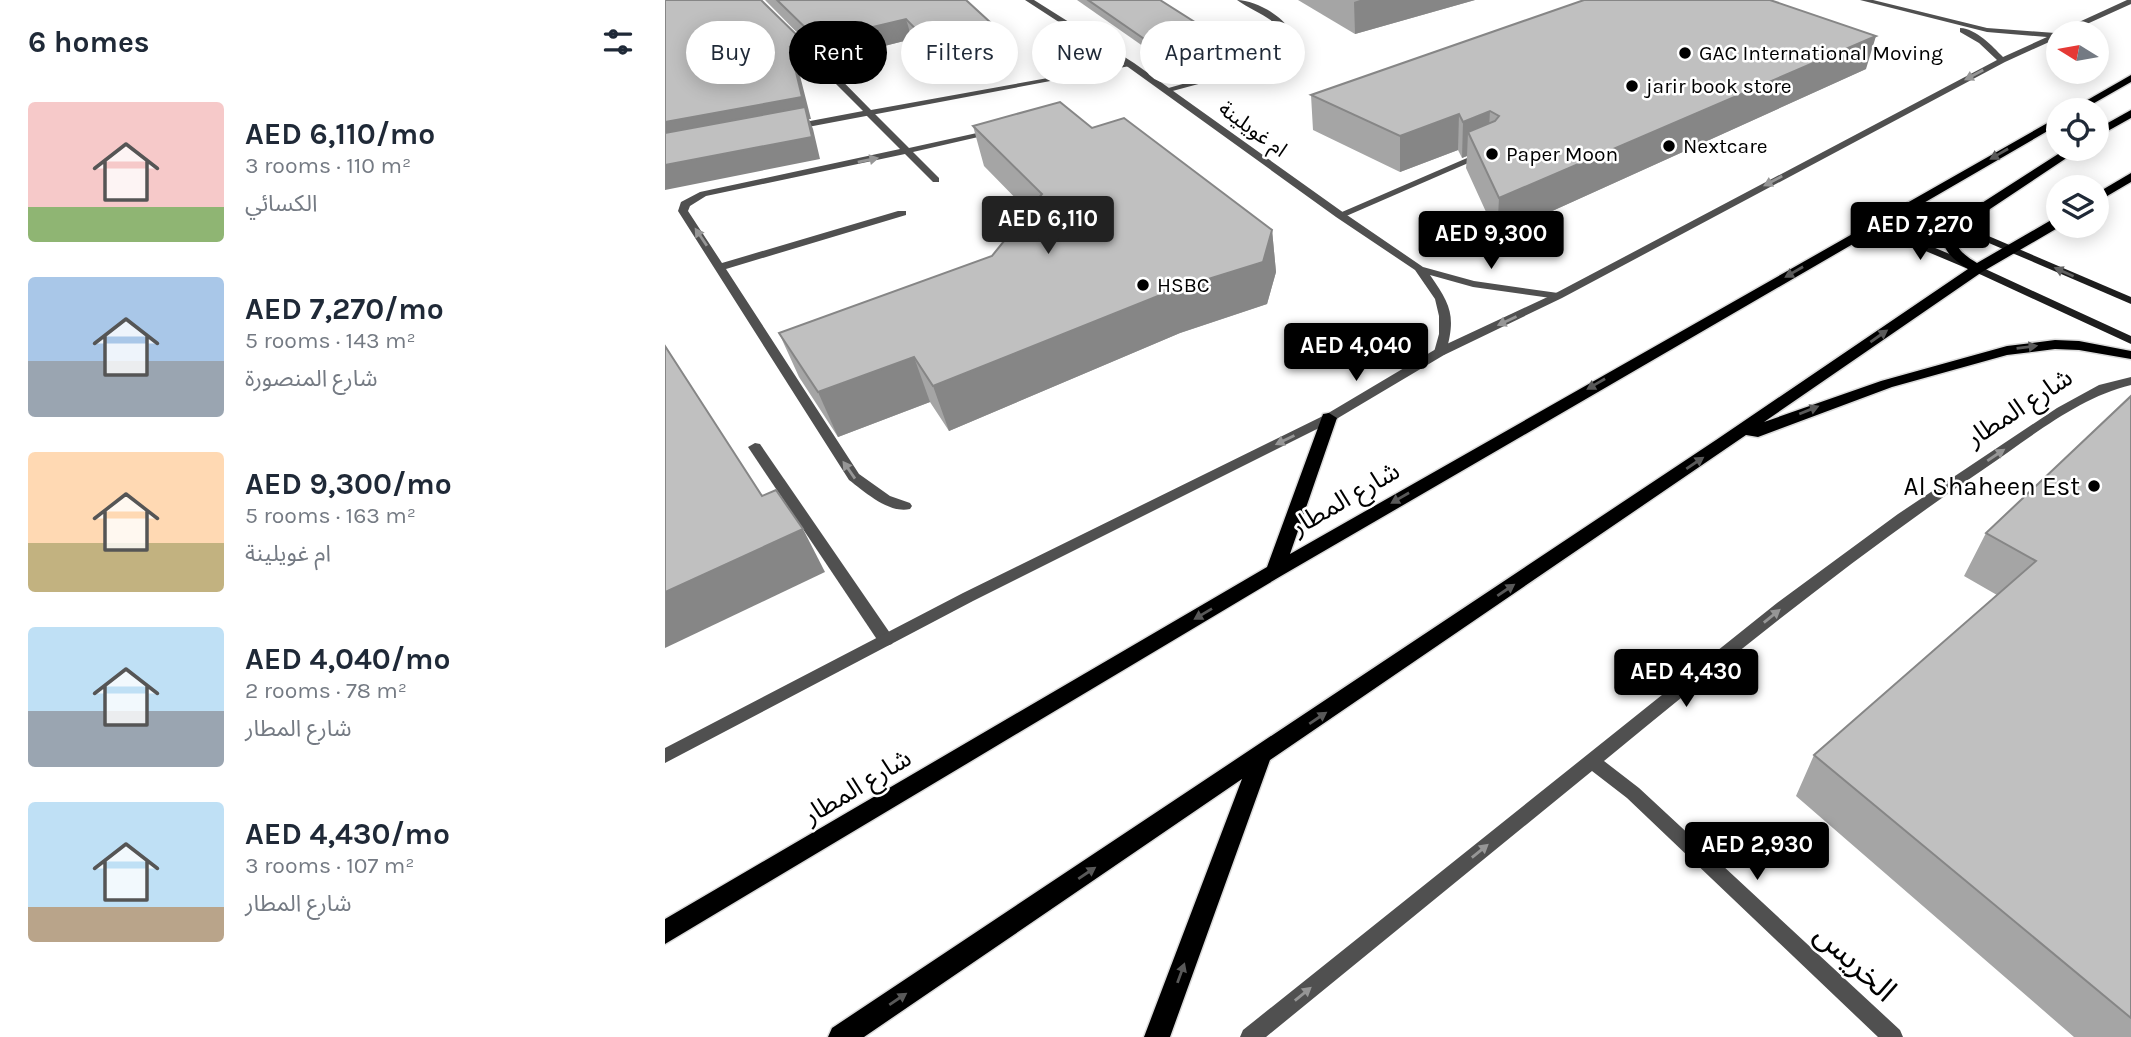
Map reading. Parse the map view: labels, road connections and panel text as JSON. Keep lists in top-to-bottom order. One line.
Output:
{"streets":{"main road":["شارع المطار"],"street":["ام غويلينة","الخريس"]},"crossings":[["شارع المطار","الخريس"]],"places":["GAC International Moving","jarir book store","Nextcare","Paper Moon","HSBC","Al Shaheen Est"],"north":"left","page":{"heading":"6 homes","chip":["Buy","Rent","Filters","New","Apartment"],"list":[{"name":"AED 6,110/mo","note":"3 rooms · 110 m² · الكسائي"},{"name":"AED 7,270/mo","note":"5 rooms · 143 m² · شارع المنصورة"},{"name":"AED 9,300/mo","note":"5 rooms · 163 m² · ام غويلينة"},{"name":"AED 4,040/mo","note":"2 rooms · 78 m² · شارع المطار"},{"name":"AED 4,430/mo","note":"3 rooms · 107 m² · شارع المطار"}],"price":["AED 6,110","AED 7,270","AED 9,300","AED 4,040","AED 4,430","AED 2,930"]}}
